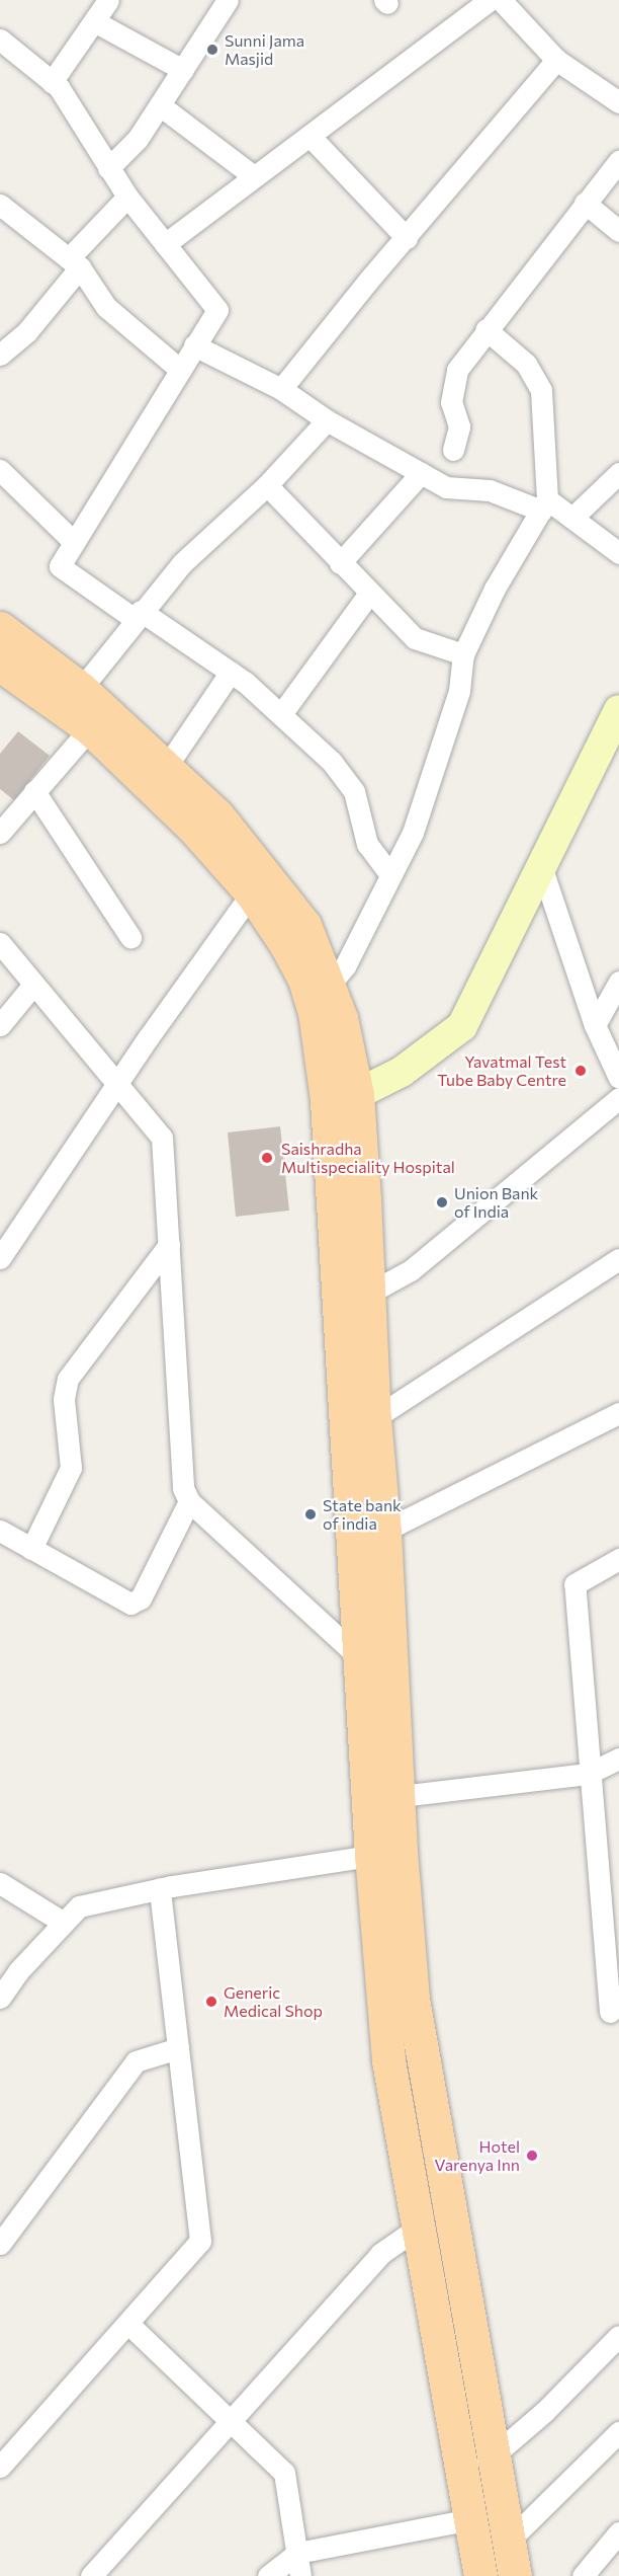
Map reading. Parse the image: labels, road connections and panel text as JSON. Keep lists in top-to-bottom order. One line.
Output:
{"places":["Sunni Jama Masjid","Yavatmal Test Tube Baby Centre","Saishradha Multispeciality Hospital","Union Bank of India","State bank of india","Generic Medical Shop","Hotel Varenya Inn"]}
